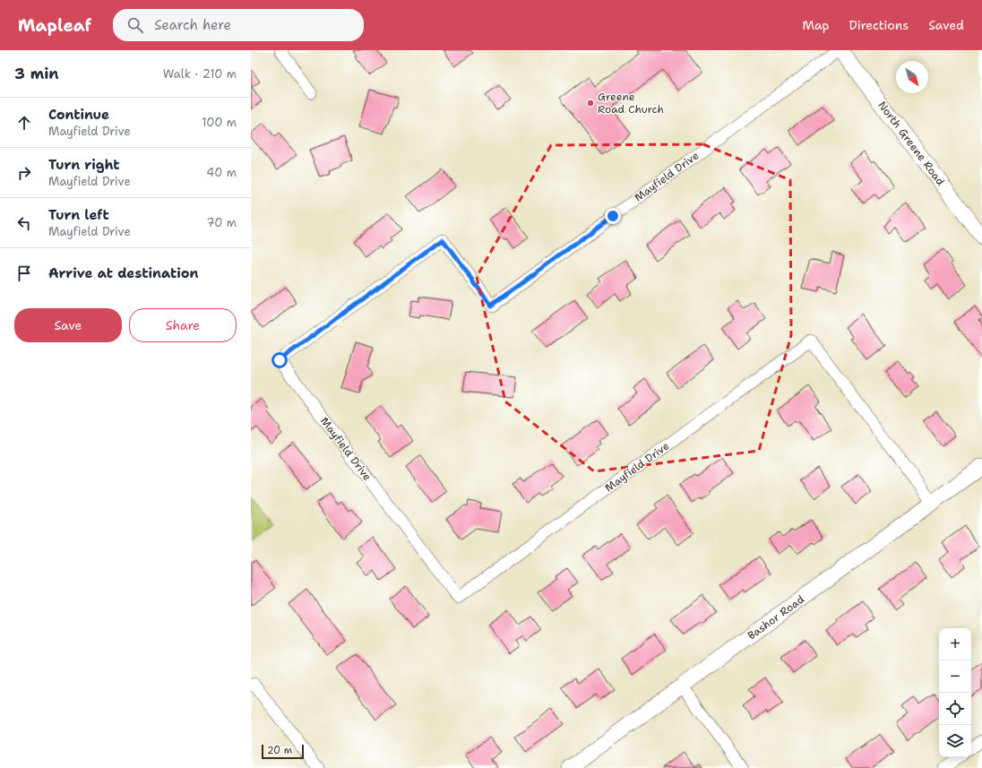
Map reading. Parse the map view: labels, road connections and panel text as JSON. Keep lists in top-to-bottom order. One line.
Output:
{"streets":{"street":["North Greene Road","Mayfield Drive","Bashor Road"]},"crossings":[["North Greene Road","Mayfield Drive"],["Mayfield Drive","Bashor Road"]],"places":["Greene Road Church"],"scale_bar":"20 m","north":"bottom right","page":{"header":"Mapleaf","search":"Search here","nav":["Map","Directions","Saved"],"heading":["3 min","Walk · 210 m"],"list":[["Continue","Mayfield Drive","100 m"],["Turn right","Mayfield Drive","40 m"],["Turn left","Mayfield Drive","70 m"],"Arrive at destination"],"buttons":["Save","Share"],"map_buttons":["+","−"],"scale":"20 m"}}
